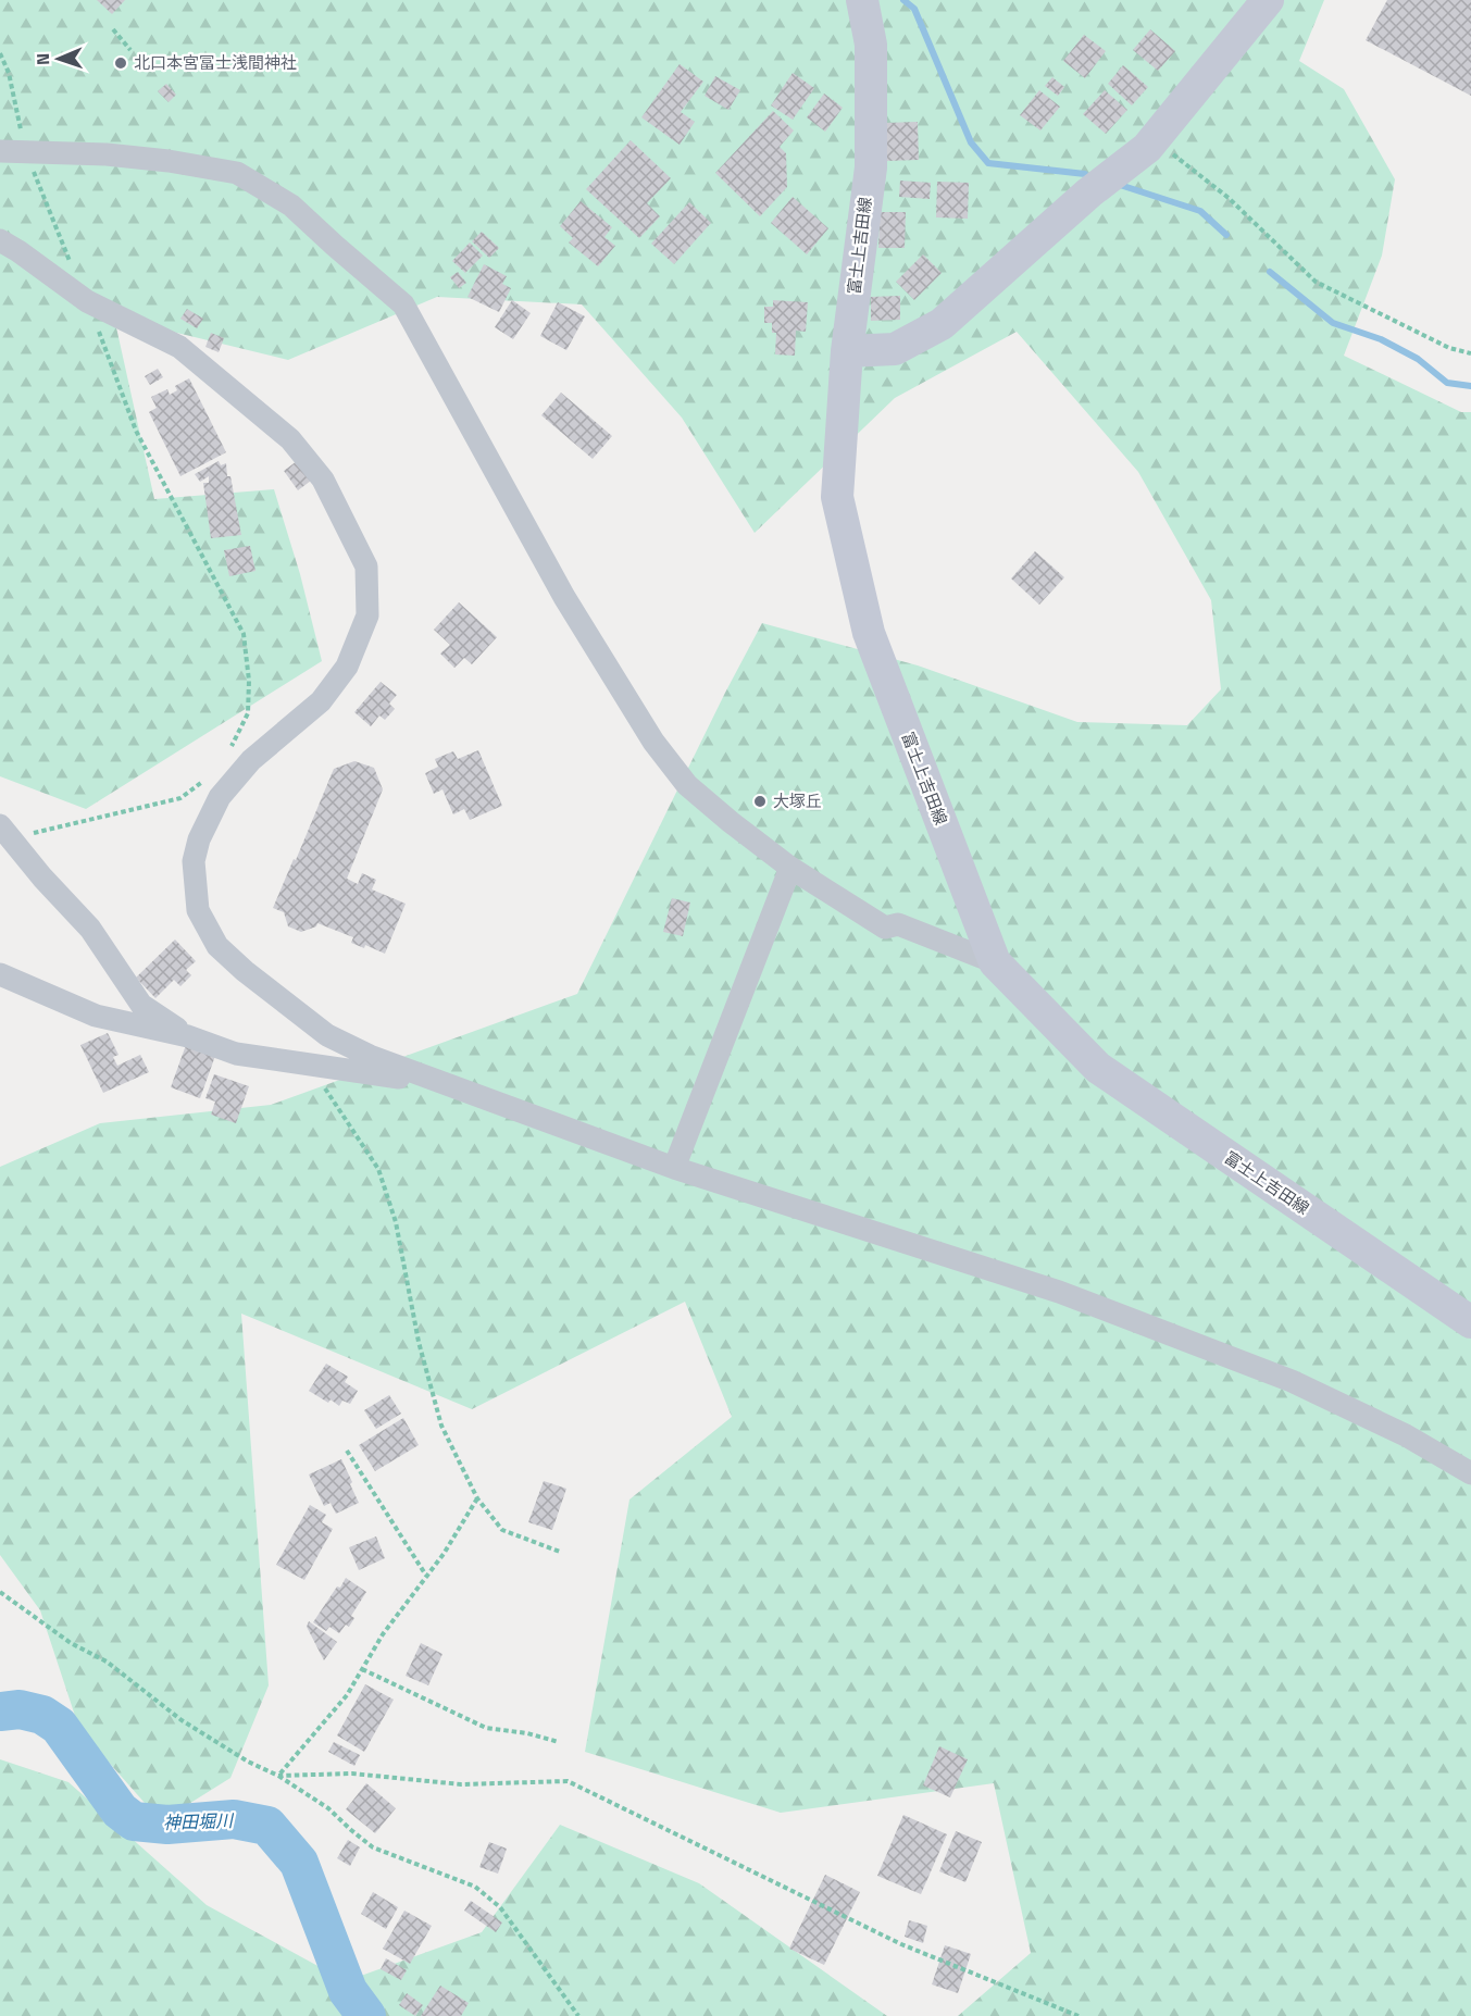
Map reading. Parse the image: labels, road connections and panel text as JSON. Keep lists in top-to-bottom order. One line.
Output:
{"streets":{"main road":["富士上吉田線"]},"water":["神田堀川"],"places":["北口本宮冨士浅間神社","大塚丘"],"north":"left"}
